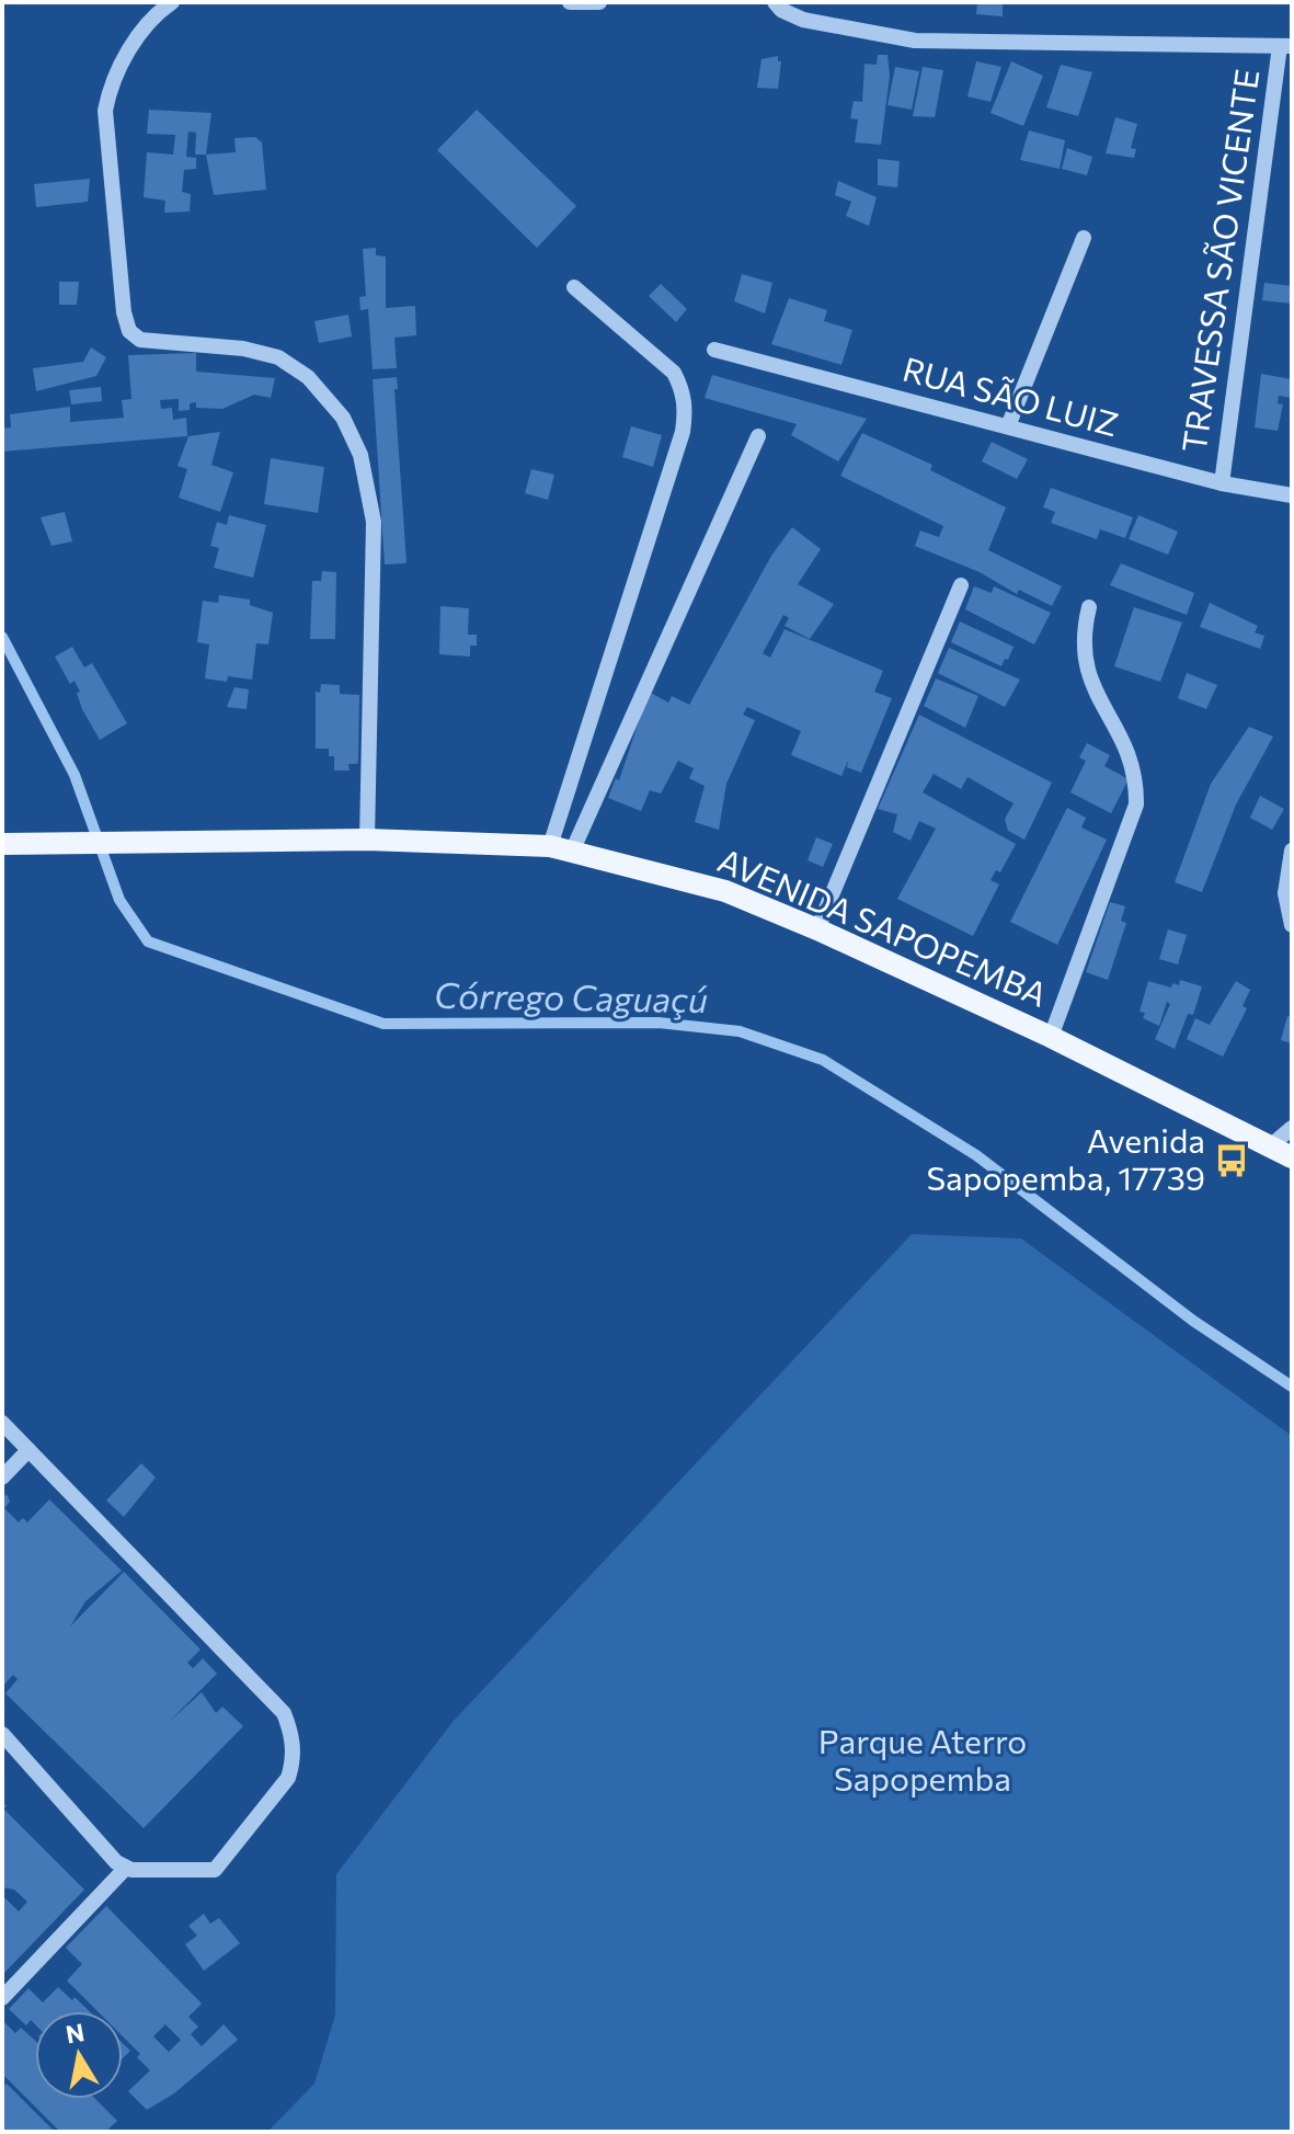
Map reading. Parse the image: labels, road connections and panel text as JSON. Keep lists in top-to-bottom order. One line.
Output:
{"streets":{"main road":["AVENIDA SAPOPEMBA"],"street":["TRAVESSA SÃO VICENTE","RUA SÃO LUIZ"]},"crossings":[["TRAVESSA SÃO VICENTE","RUA SÃO LUIZ"]],"water":["Córrego Caguaçú"],"parks":["Parque Aterro Sapopemba"],"places":{"bus stop":["Avenida Sapopemba, 17739"]},"north":"top"}
